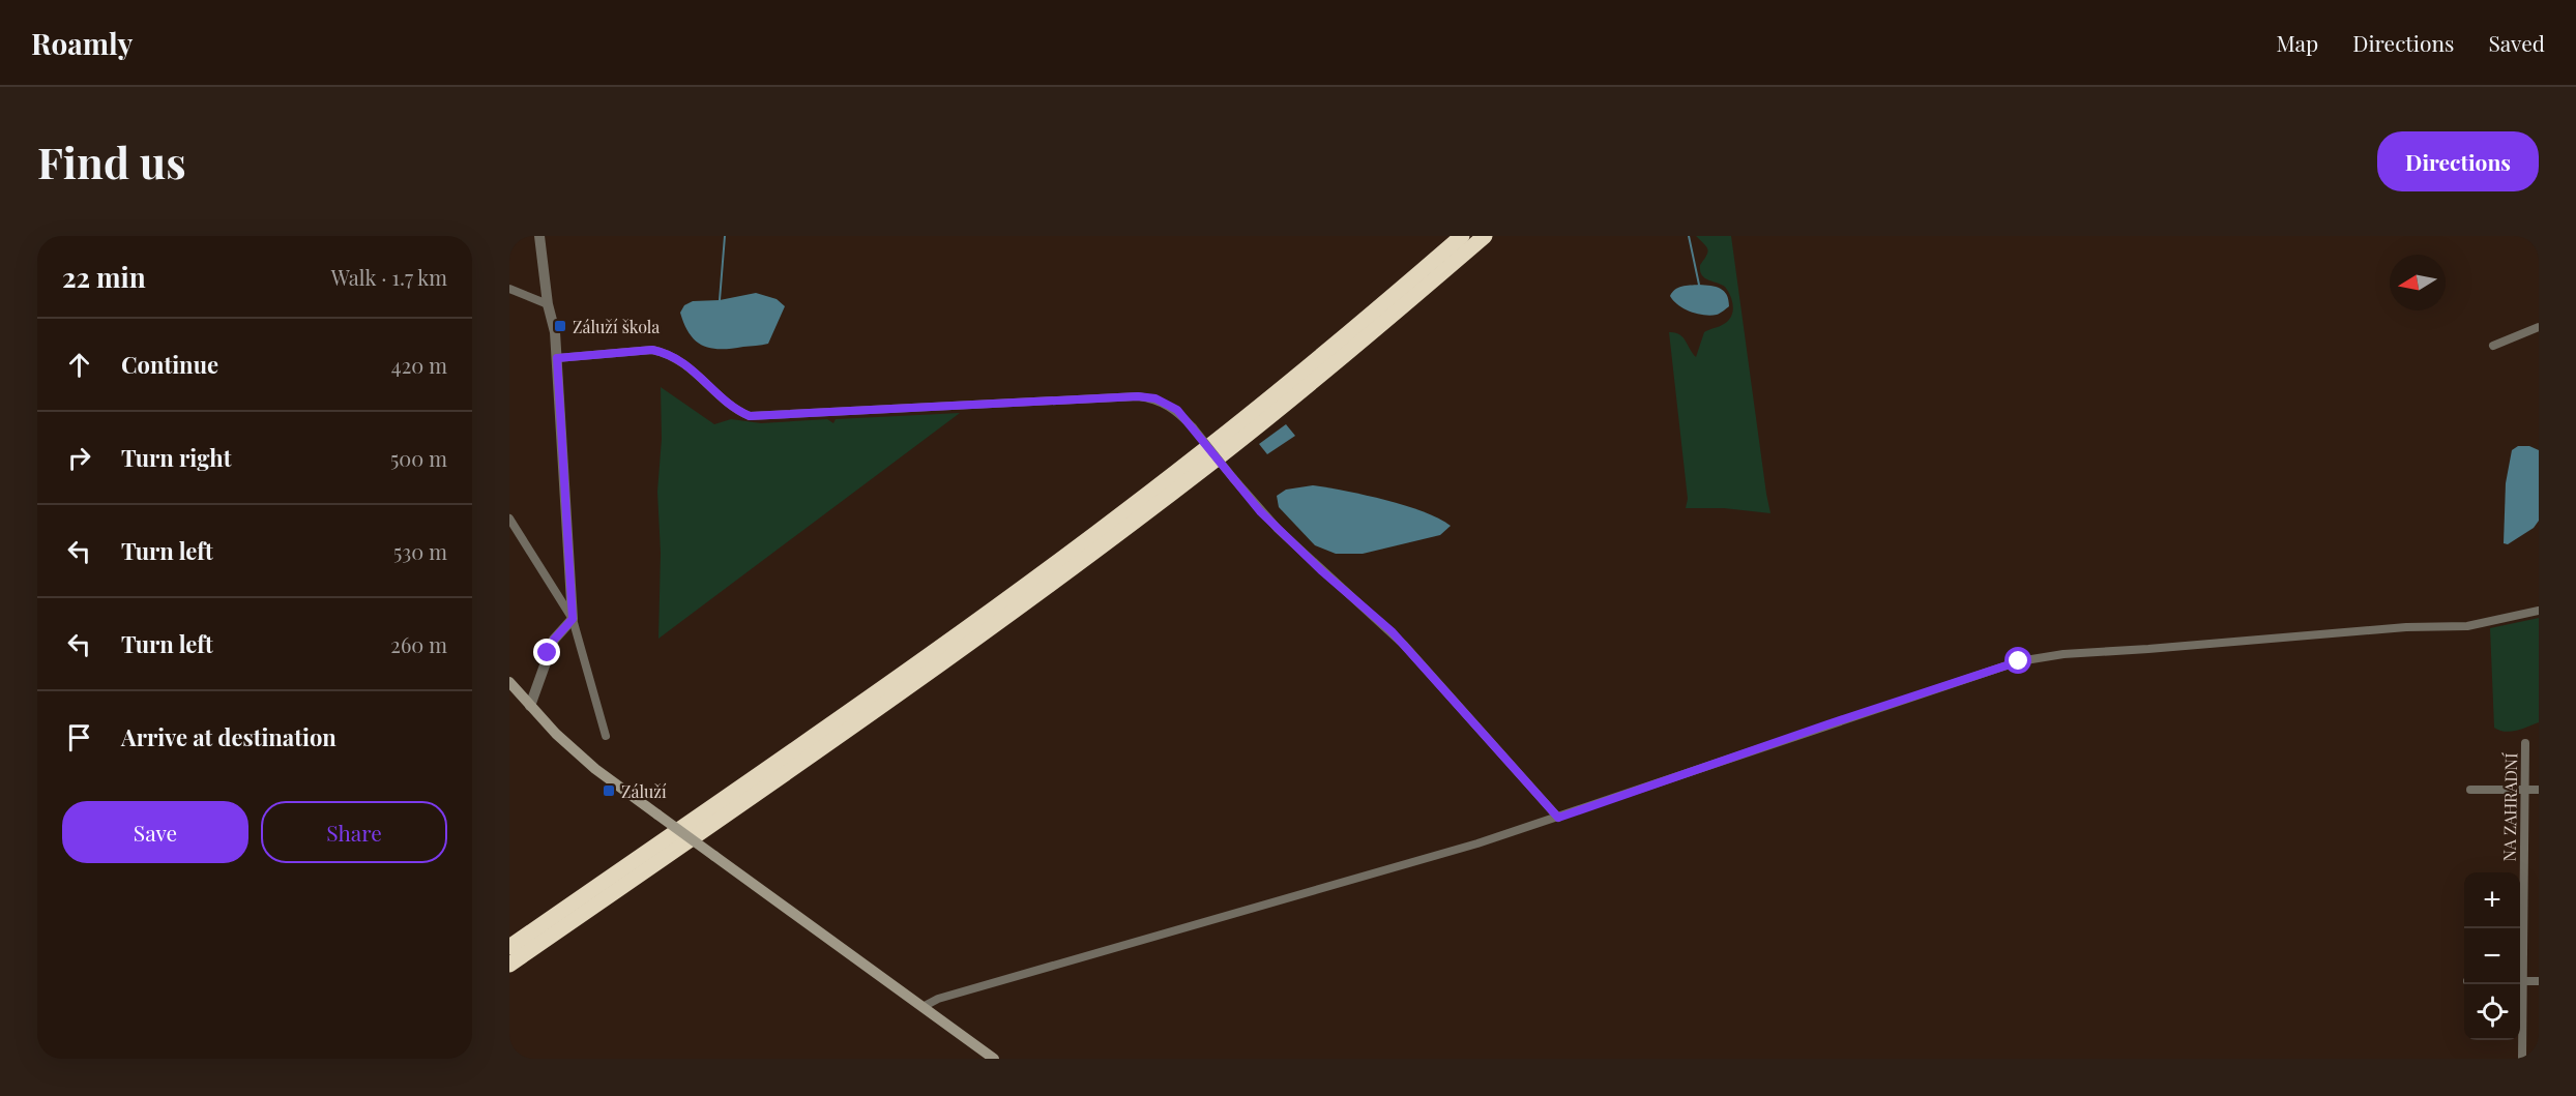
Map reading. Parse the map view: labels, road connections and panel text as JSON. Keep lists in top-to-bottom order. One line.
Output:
{"streets":{"street":["NA ZAHRADNÍ"]},"places":{"transit":["Záluží škola","Záluží"]},"north":"left","page":{"header":"Roamly","nav":["Map","Directions","Saved"],"buttons":["Directions",["Save","Share"]],"title":"Find us","heading":["22 min","Walk · 1.7 km"],"list":[["Continue","420 m"],["Turn right","500 m"],["Turn left","530 m"],["Turn left","260 m"],"Arrive at destination"],"map_buttons":["+","−"]}}
